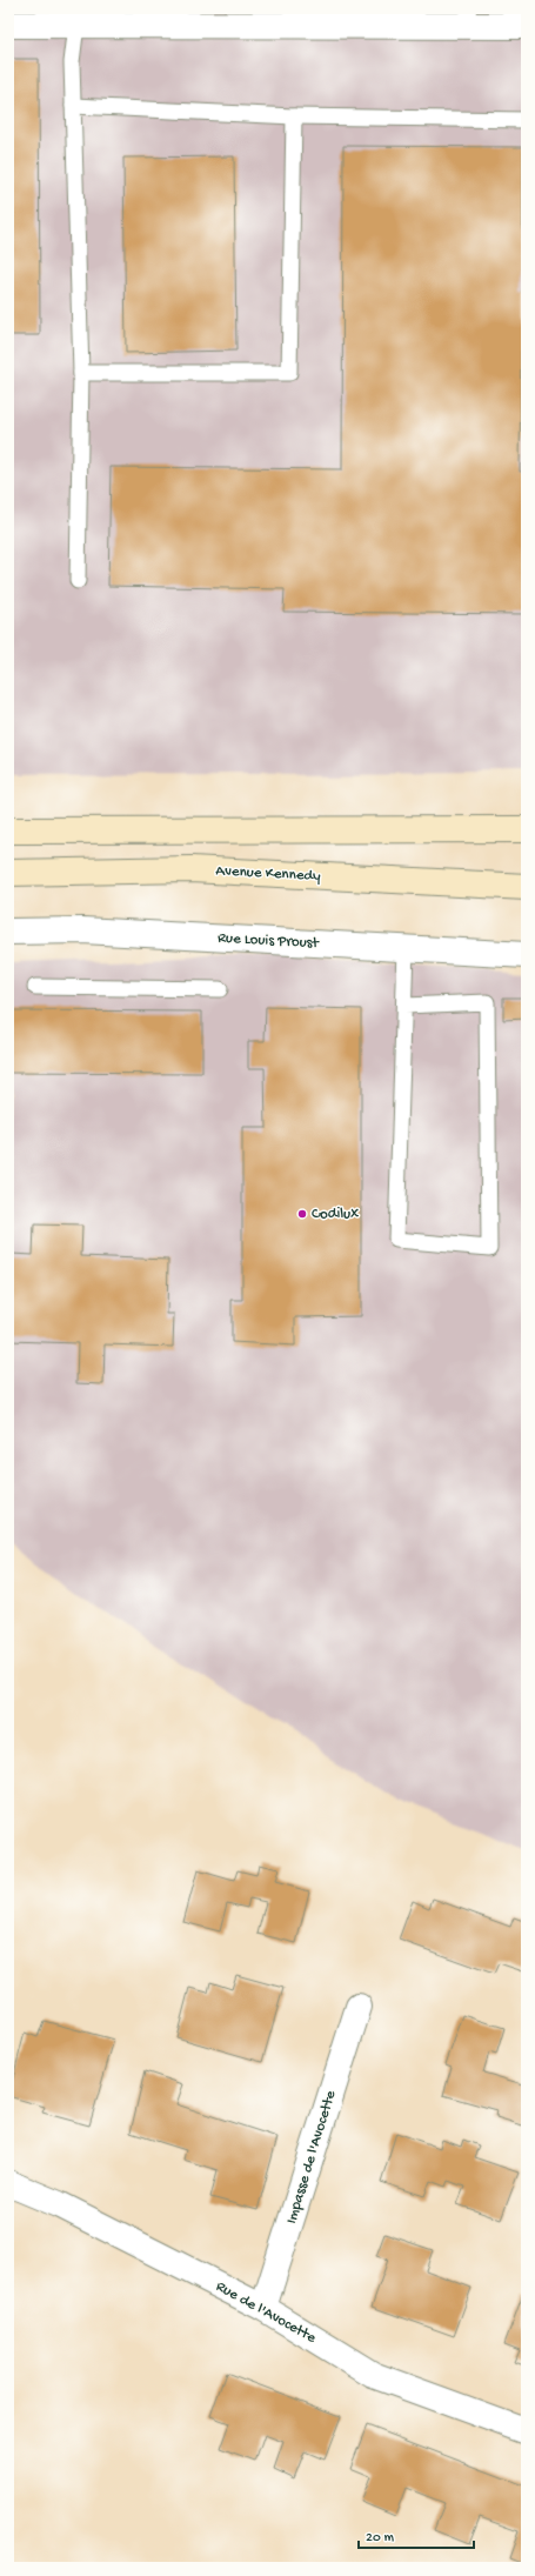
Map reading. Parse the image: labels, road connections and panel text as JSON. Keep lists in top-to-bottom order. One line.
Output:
{"streets":{"main road":["Avenue Kennedy"],"street":["Rue Louis Proust","Impasse de l'Avocette","Rue de l'Avocette"]},"crossings":[["Impasse de l'Avocette","Rue de l'Avocette"]],"places":["Codilux"],"scale_bar":"20 m"}
